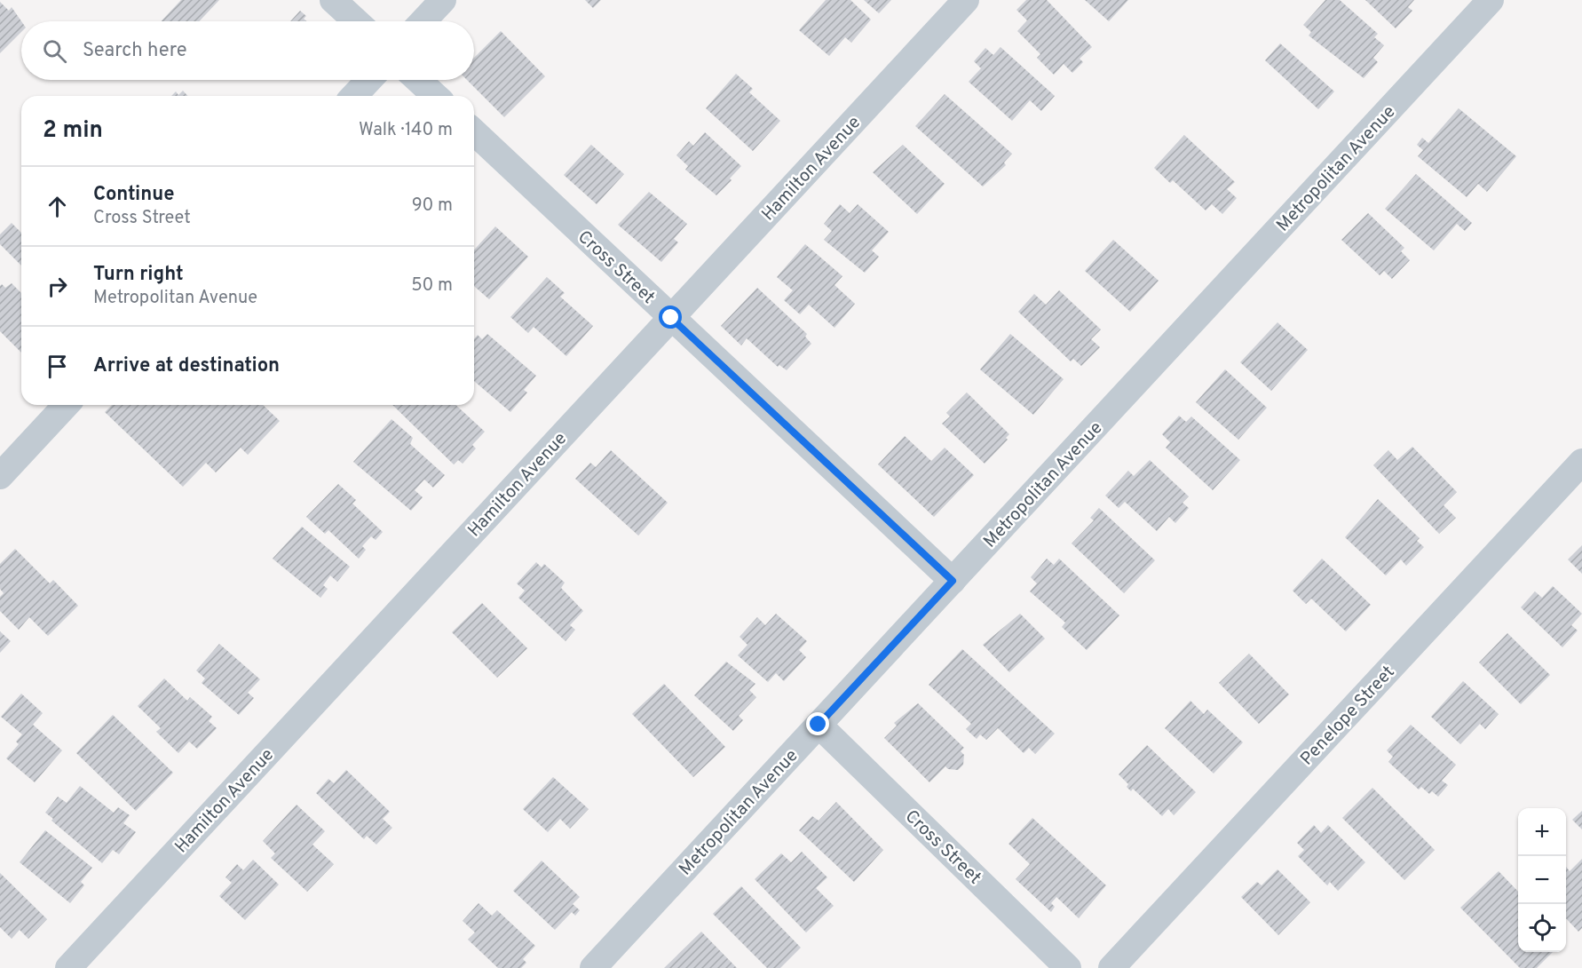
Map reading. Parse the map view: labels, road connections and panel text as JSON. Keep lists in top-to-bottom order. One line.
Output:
{"streets":{"street":["Hamilton Avenue","Metropolitan Avenue","Cross Street","Penelope Street"]},"crossings":[["Hamilton Avenue","Cross Street"],["Metropolitan Avenue","Cross Street"]],"page":{"search":"Search here","heading":["2 min","Walk · 140 m"],"list":[["Continue","Cross Street","90 m"],["Turn right","Metropolitan Avenue","50 m"],"Arrive at destination"],"map_buttons":["+","−"]}}
